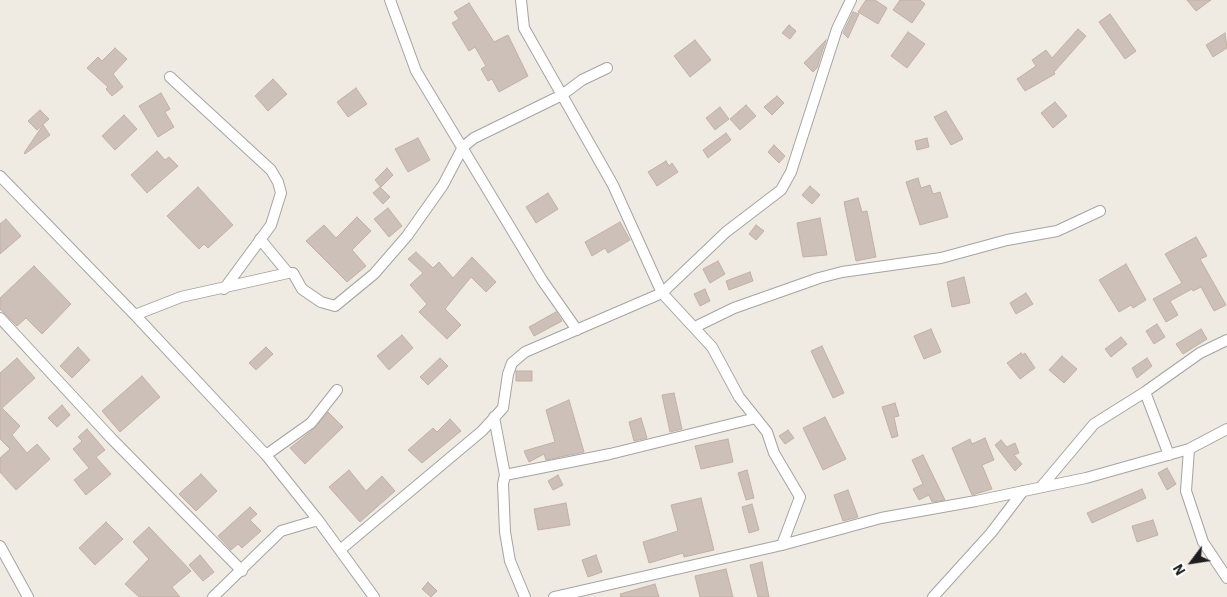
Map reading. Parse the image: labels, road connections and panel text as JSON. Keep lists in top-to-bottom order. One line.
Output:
{"north":"bottom left"}
